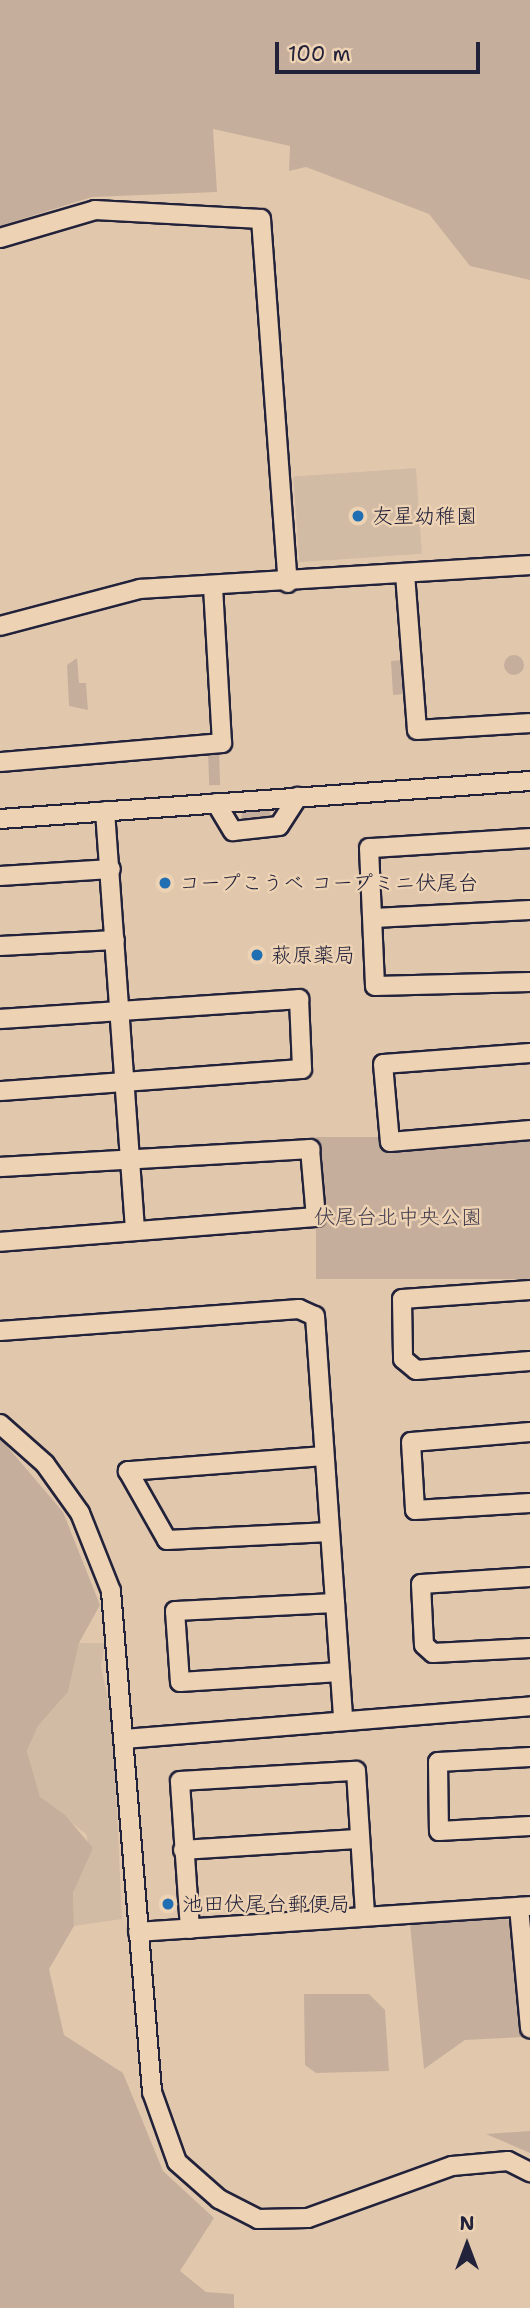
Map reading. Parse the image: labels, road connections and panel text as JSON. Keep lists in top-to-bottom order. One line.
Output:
{"parks":["伏尾台北中央公園"],"places":["友星幼稚園","コープこうべ コープミニ伏尾台","萩原薬局","池田伏尾台郵便局"],"scale_bar":"100 m","north":"top"}
